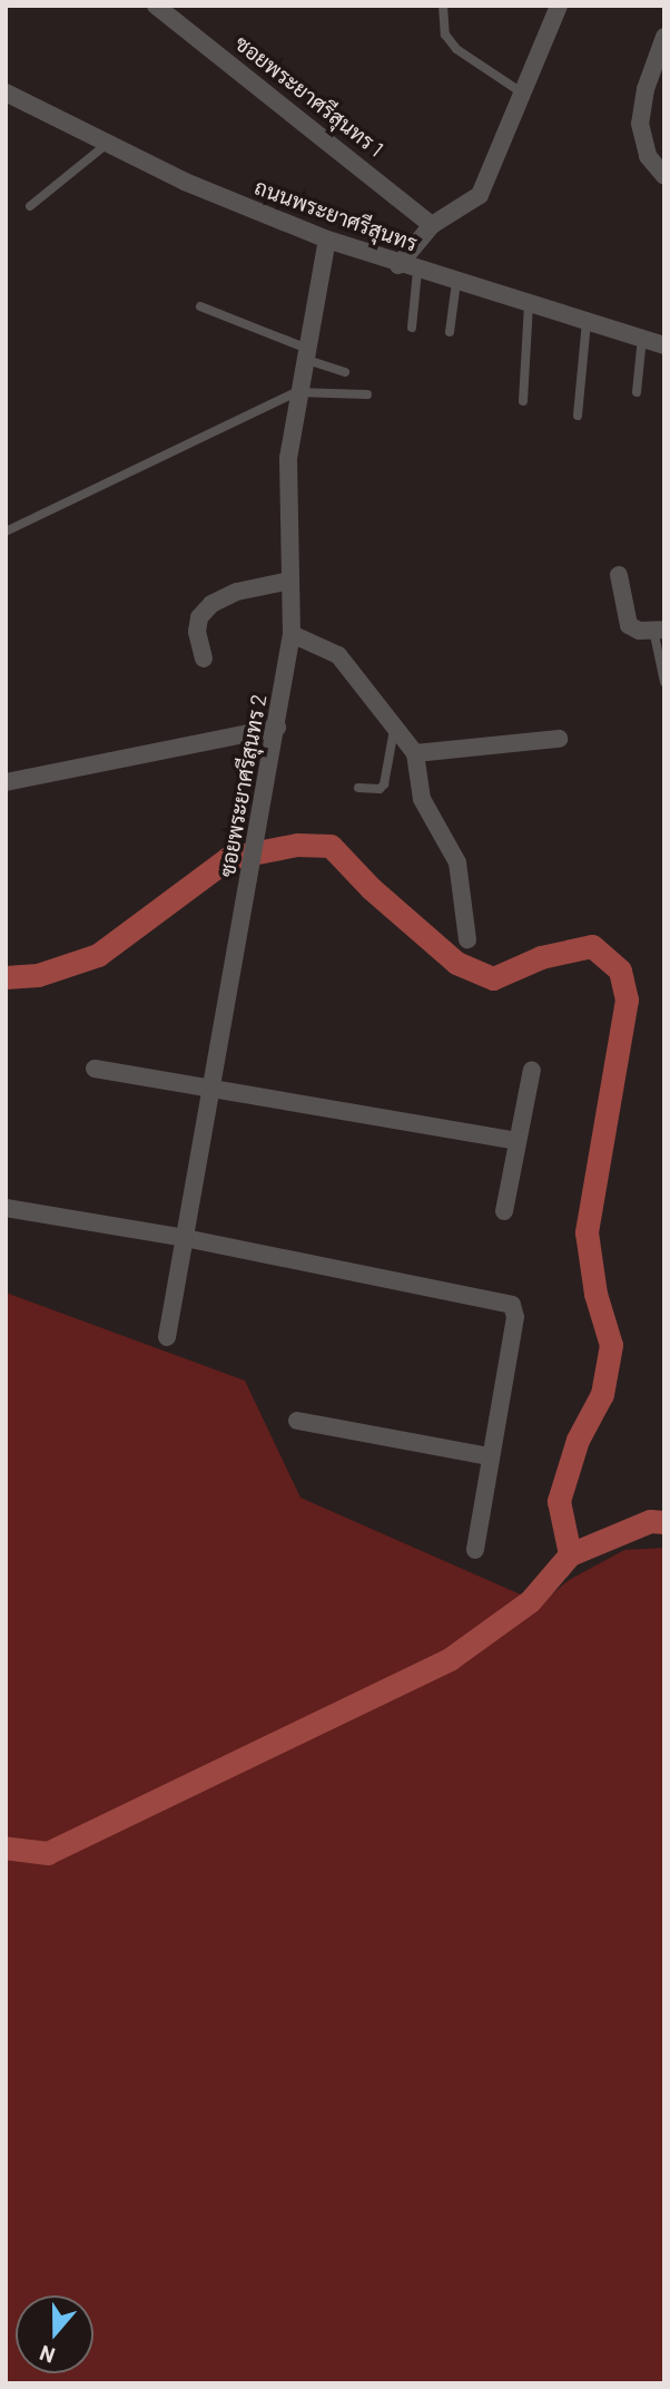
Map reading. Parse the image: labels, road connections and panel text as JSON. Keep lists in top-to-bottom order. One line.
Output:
{"streets":{"street":["ซอยพระยาศรีสุนทร 1","ถนนพระยาศรีสุนทร","ซอยพระยาศรีสุนทร 2"]},"crossings":[["ถนนพระยาศรีสุนทร","ซอยพระยาศรีสุนทร 2"]],"north":"bottom"}
